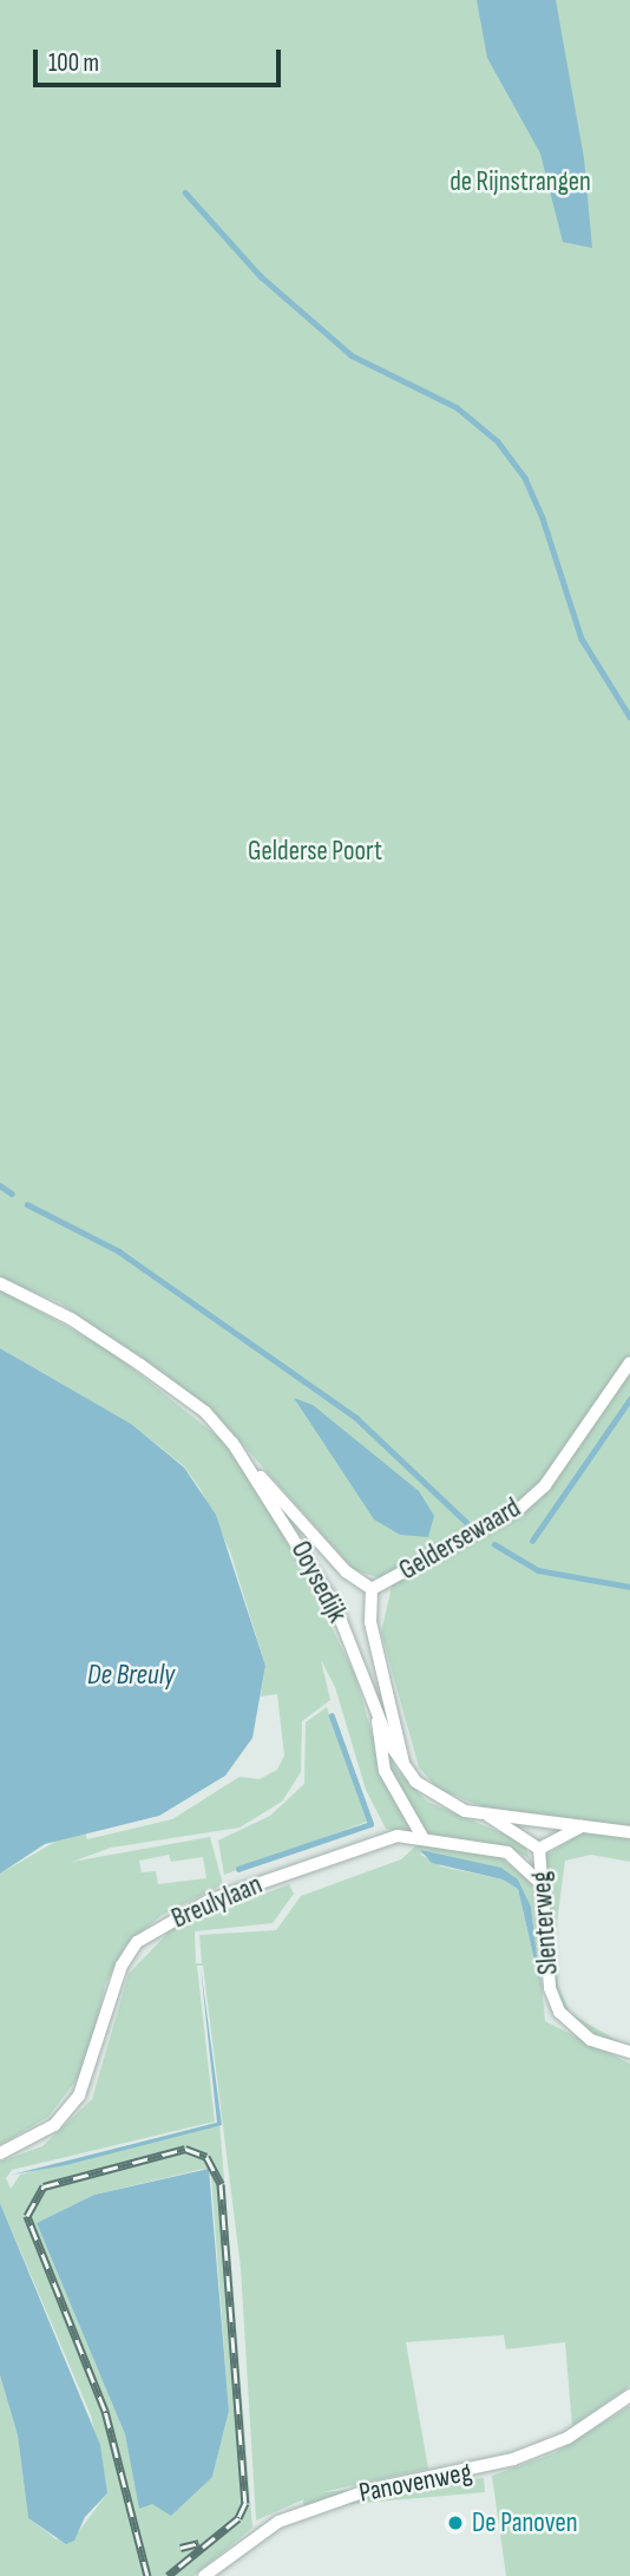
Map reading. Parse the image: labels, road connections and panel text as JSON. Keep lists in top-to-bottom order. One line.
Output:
{"streets":{"street":["Geldersewaard","Ooysedijk","Breulylaan","Slenterweg","Panovenweg"]},"crossings":[["Ooysedijk","Slenterweg"],["Breulylaan","Slenterweg"]],"water":["De Breuly"],"parks":["de Rijnstrangen","Gelderse Poort"],"places":["De Panoven"],"scale_bar":"100 m"}
